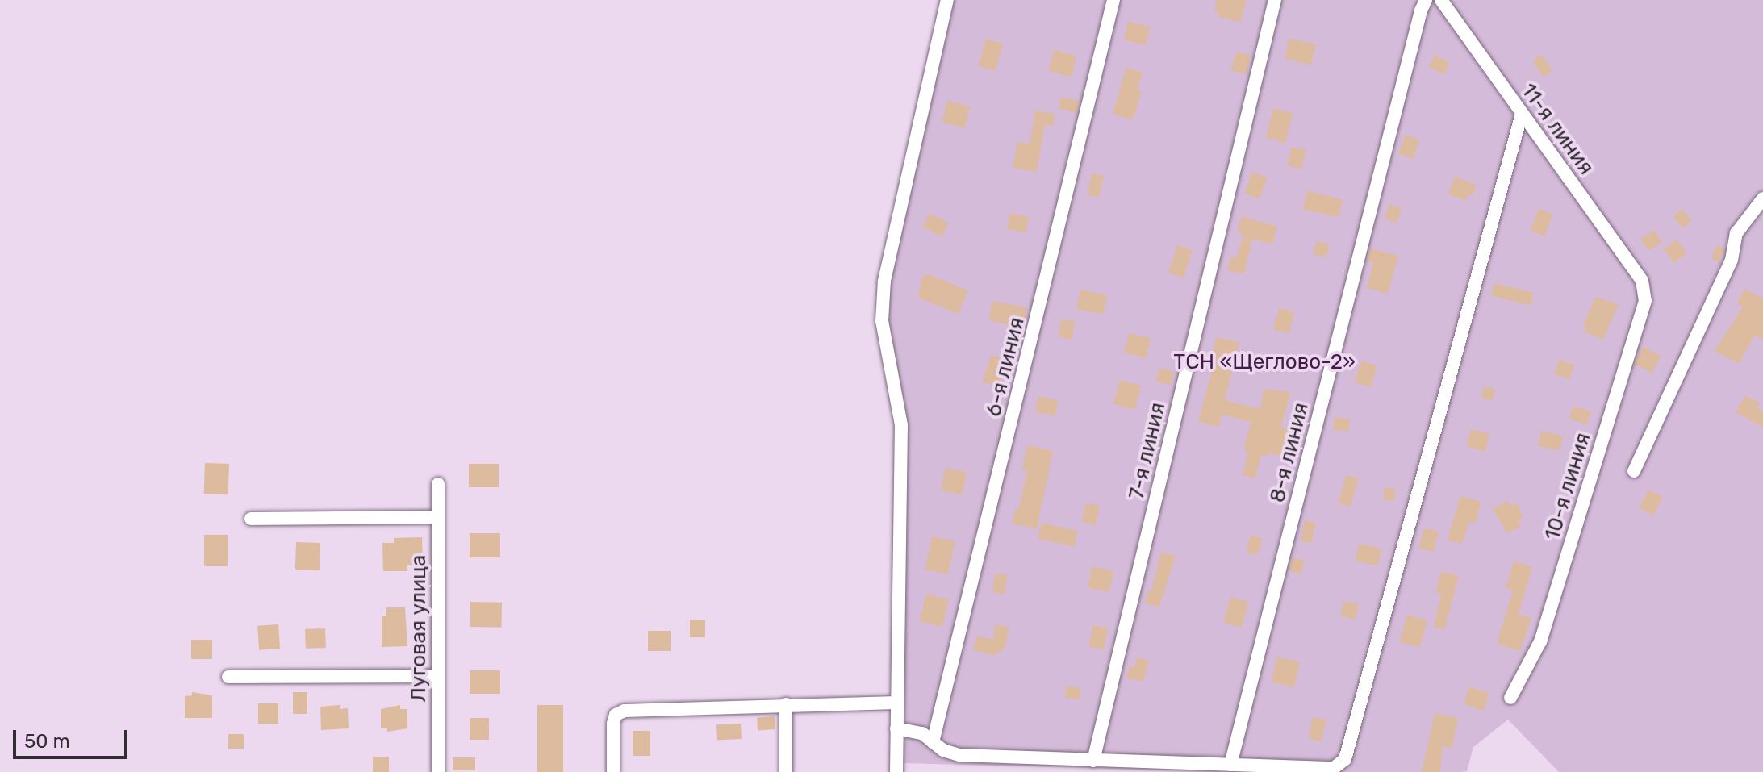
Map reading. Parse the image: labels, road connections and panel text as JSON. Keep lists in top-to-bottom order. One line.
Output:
{"streets":{"street":["11-я линия","6-я линия","7-я линия","8-я линия","10-я линия","Луговая улица"]},"crossings":[["11-я линия","10-я линия"]],"parks":["ТСН «Щеглово-2»"],"scale_bar":"50 m"}
